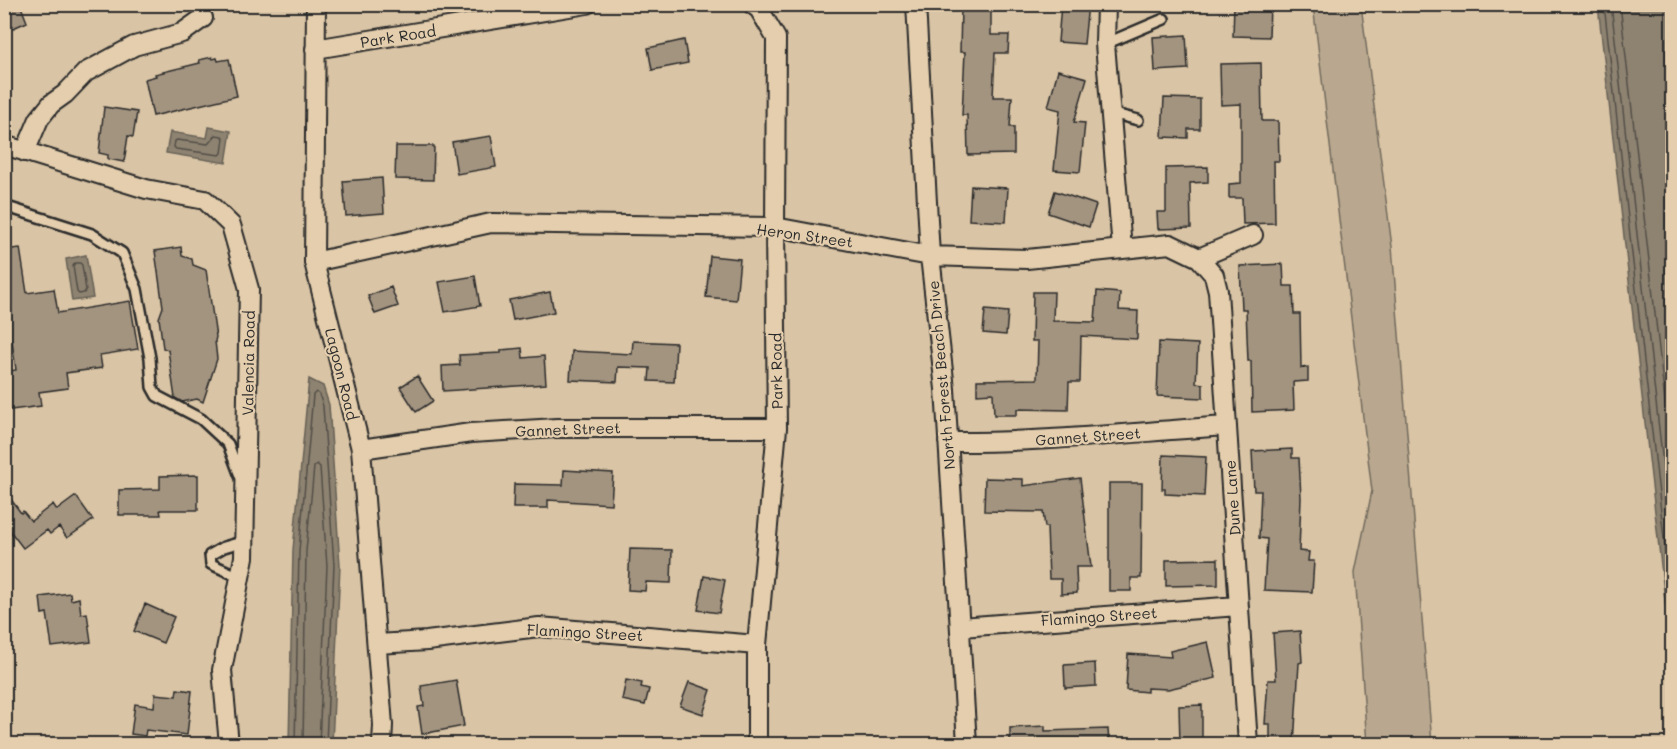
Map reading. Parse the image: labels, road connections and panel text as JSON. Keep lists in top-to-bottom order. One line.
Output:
{"streets":{"street":["Park Road","Heron Street","Valencia Road","Lagoon Road","North Forest Beach Drive","Gannet Street","Dune Lane","Flamingo Street"]},"crossings":[["Park Road","Heron Street"],["Park Road","Lagoon Road"],["Park Road","Gannet Street"],["Park Road","Flamingo Street"],["Heron Street","Lagoon Road"],["Heron Street","North Forest Beach Drive"],["Heron Street","Dune Lane"],["Lagoon Road","Gannet Street"],["Lagoon Road","Flamingo Street"],["North Forest Beach Drive","Gannet Street"],["North Forest Beach Drive","Flamingo Street"],["Gannet Street","Dune Lane"],["Dune Lane","Flamingo Street"]]}
